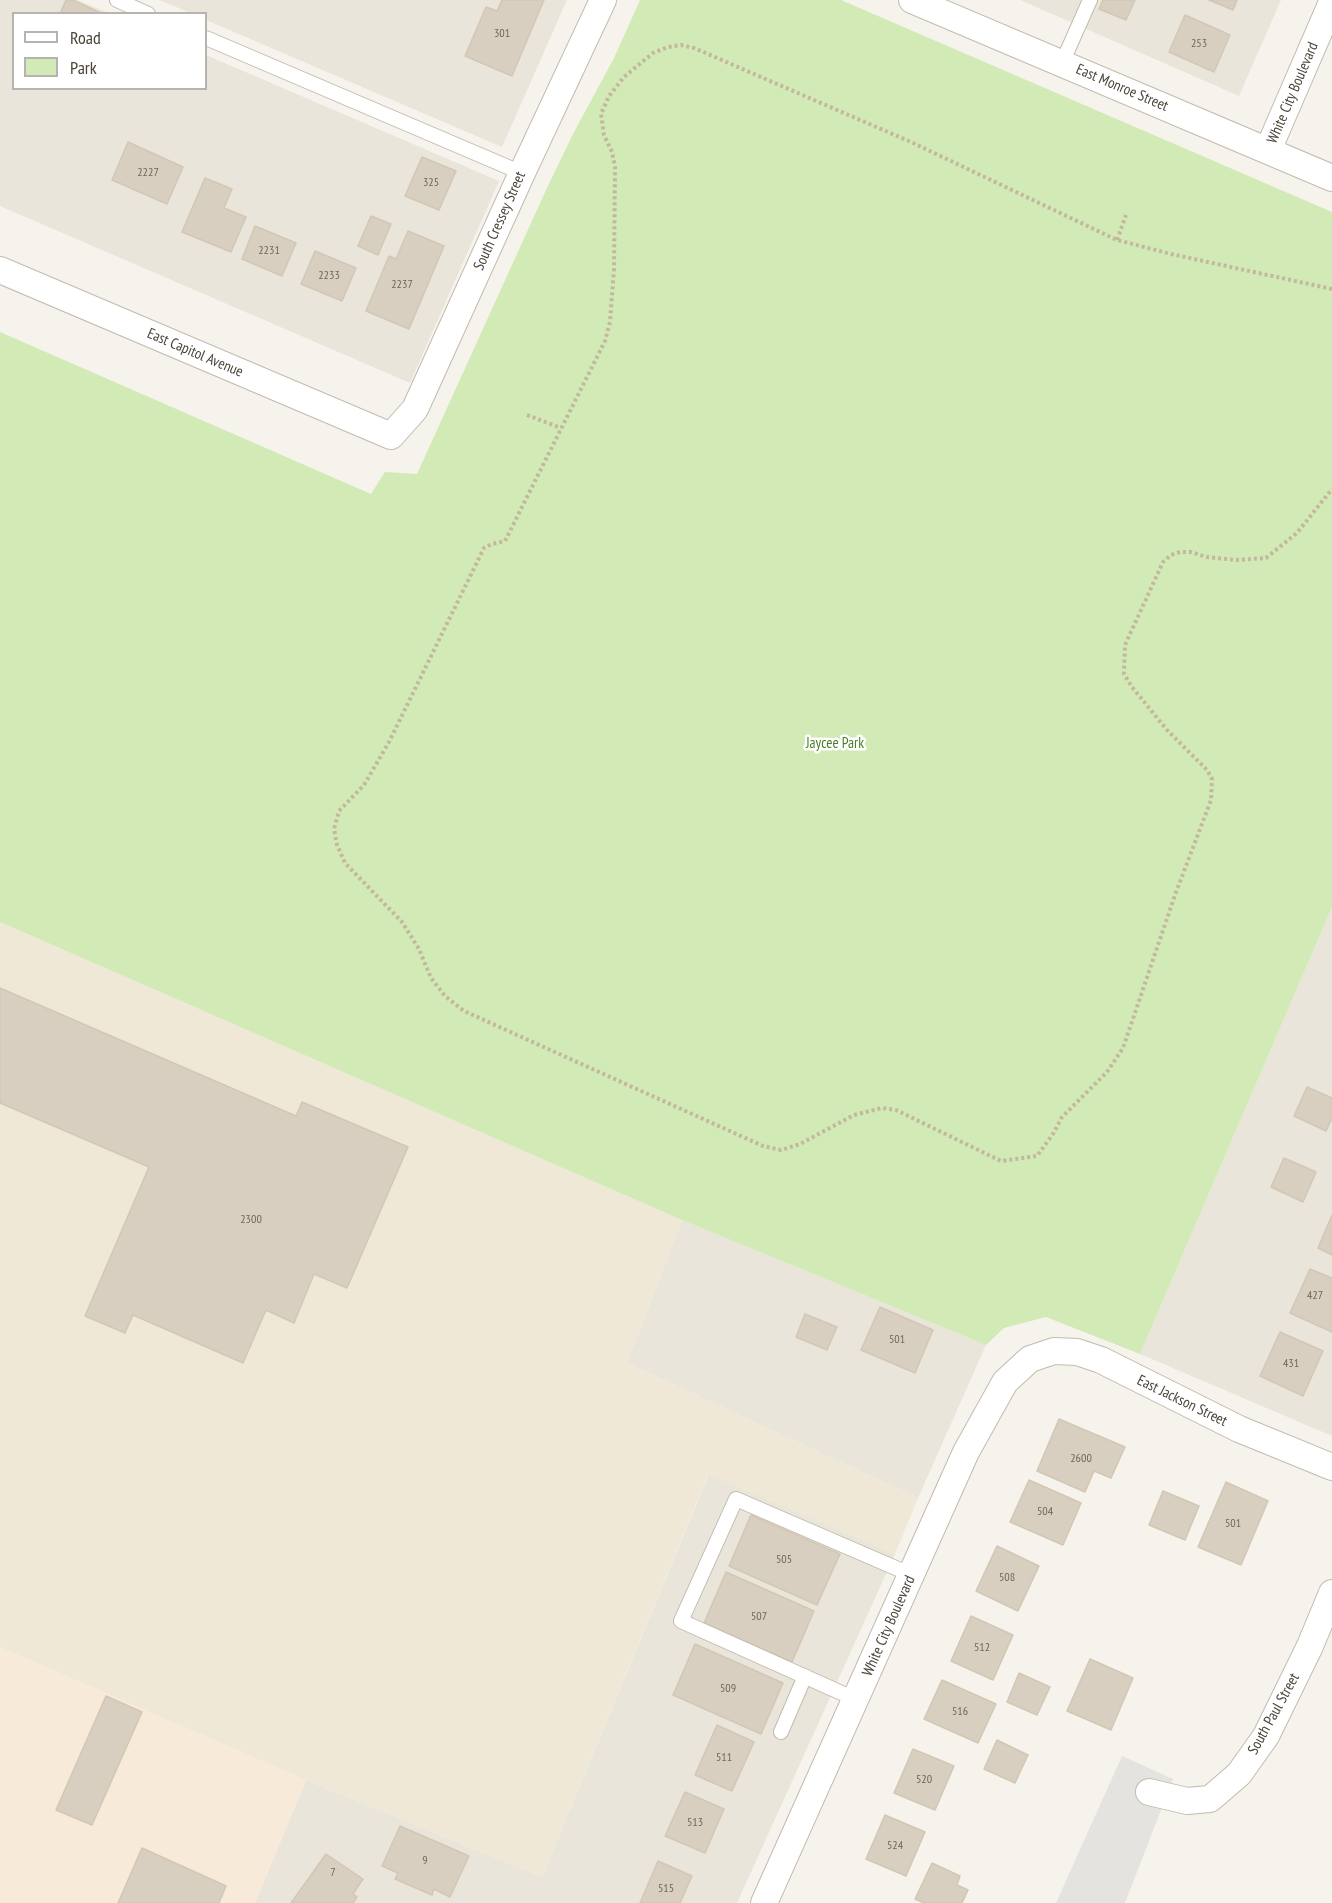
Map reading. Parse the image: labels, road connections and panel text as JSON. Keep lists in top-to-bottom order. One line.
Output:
{"streets":{"street":["East Monroe Street","White City Boulevard","South Cressey Street","East Capitol Avenue","East Jackson Street","South Paul Street"]},"crossings":[["East Monroe Street","White City Boulevard"],["White City Boulevard","East Jackson Street"],["South Cressey Street","East Capitol Avenue"]],"parks":["Jaycee Park"],"house_numbers":["301","253","2227","325","2231","2233","2237","2300","427","501","431","2600","504","501","505","508","507","512","509","516","511","520","513","524","9","7","515"],"legend":["Road","Park"]}
